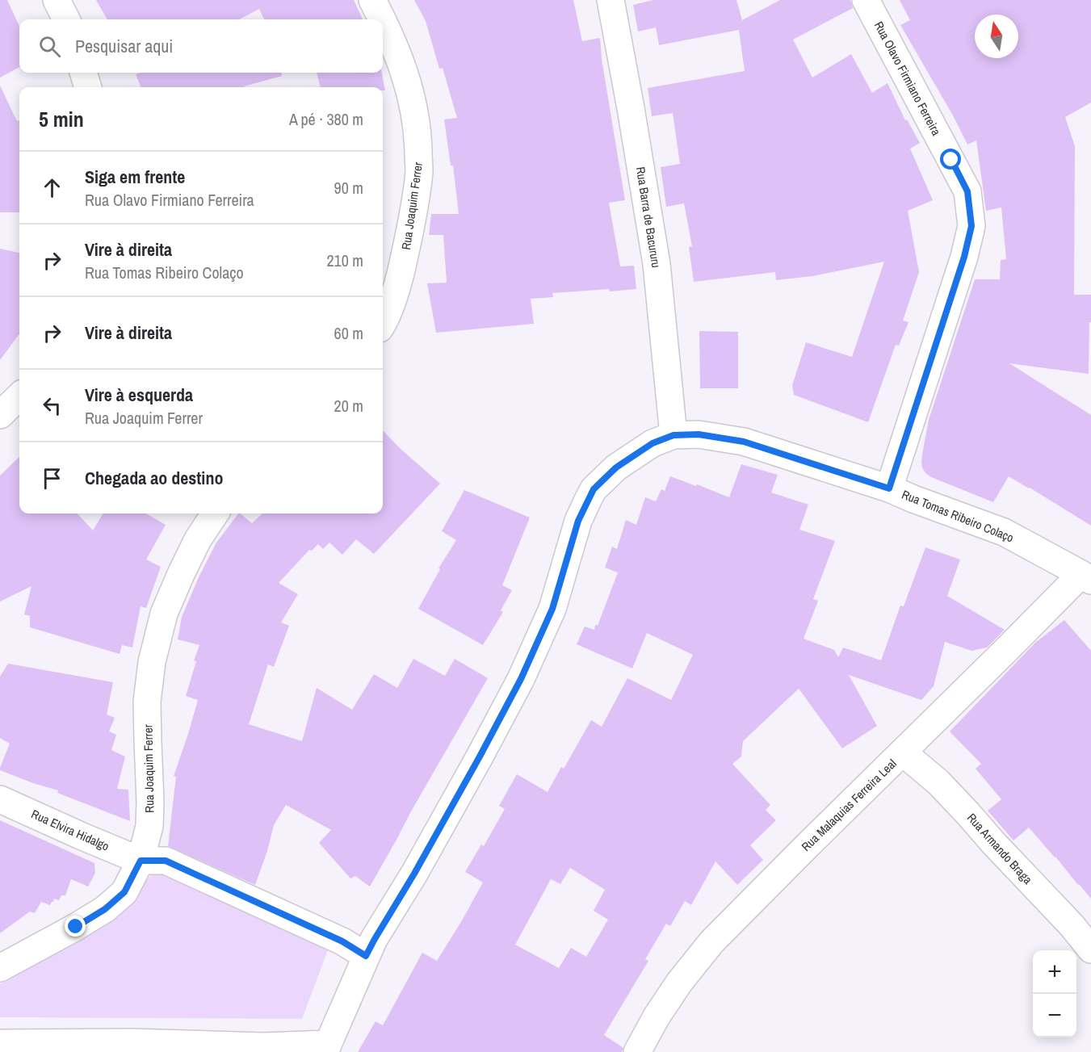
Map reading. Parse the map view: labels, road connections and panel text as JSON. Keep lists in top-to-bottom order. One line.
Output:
{"streets":{"street":["Rua Olavo Firmiano Ferreira","Rua Joaquim Ferrer","Rua Barra de Bacururu","Rua Tomas Ribeiro Colaço","Rua Malaquias Ferreira Leal","Rua Elvira Hidalgo","Rua Armando Braga"]},"crossings":[["Rua Olavo Firmiano Ferreira","Rua Tomas Ribeiro Colaço"],["Rua Joaquim Ferrer","Rua Elvira Hidalgo"],["Rua Barra de Bacururu","Rua Tomas Ribeiro Colaço"],["Rua Tomas Ribeiro Colaço","Rua Malaquias Ferreira Leal"],["Rua Malaquias Ferreira Leal","Rua Armando Braga"]],"north":"top","page":{"search":"Pesquisar aqui","heading":["5 min","A pé · 380 m"],"list":[["Siga em frente","Rua Olavo Firmiano Ferreira","90 m"],["Vire à direita","Rua Tomas Ribeiro Colaço","210 m"],["Vire à direita","60 m"],["Vire à esquerda","Rua Joaquim Ferrer","20 m"],"Chegada ao destino"],"map_buttons":["+","−"]}}
